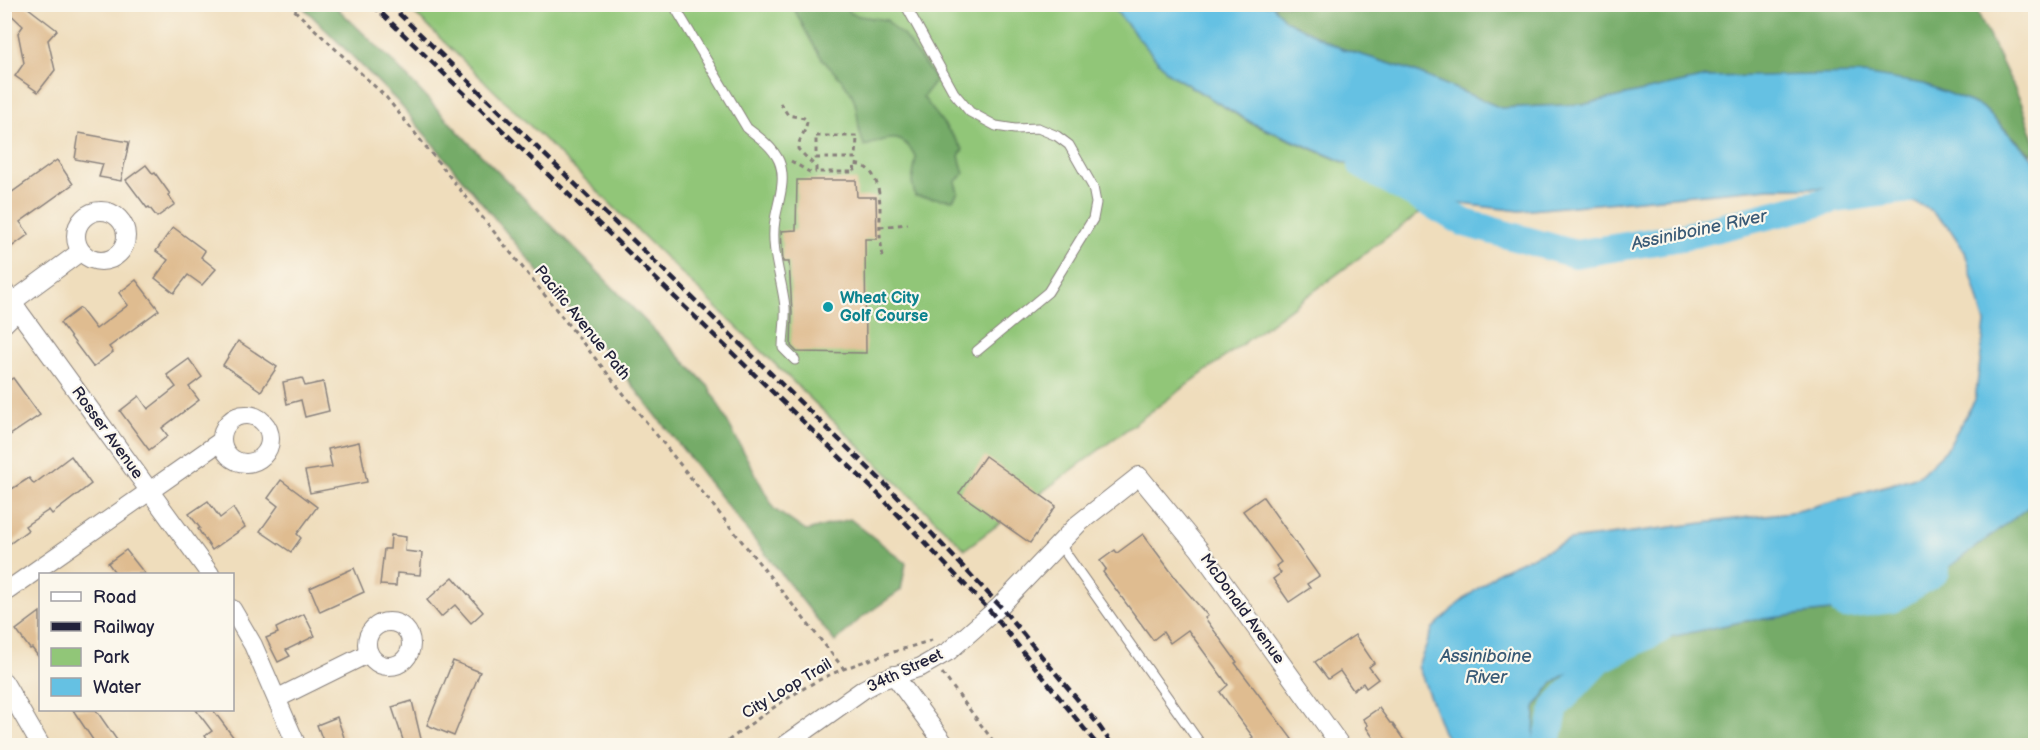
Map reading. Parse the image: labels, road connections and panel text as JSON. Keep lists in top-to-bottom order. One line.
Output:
{"streets":{"street":["Rosser Avenue","McDonald Avenue","34th Street"],"path":["Pacific Avenue Path","City Loop Trail"]},"crossings":[["Pacific Avenue Path","City Loop Trail"],["McDonald Avenue","34th Street"],["34th Street","City Loop Trail"]],"water":["Assiniboine River"],"places":["Wheat City Golf Course"],"legend":["Road","Railway","Park","Water"]}
